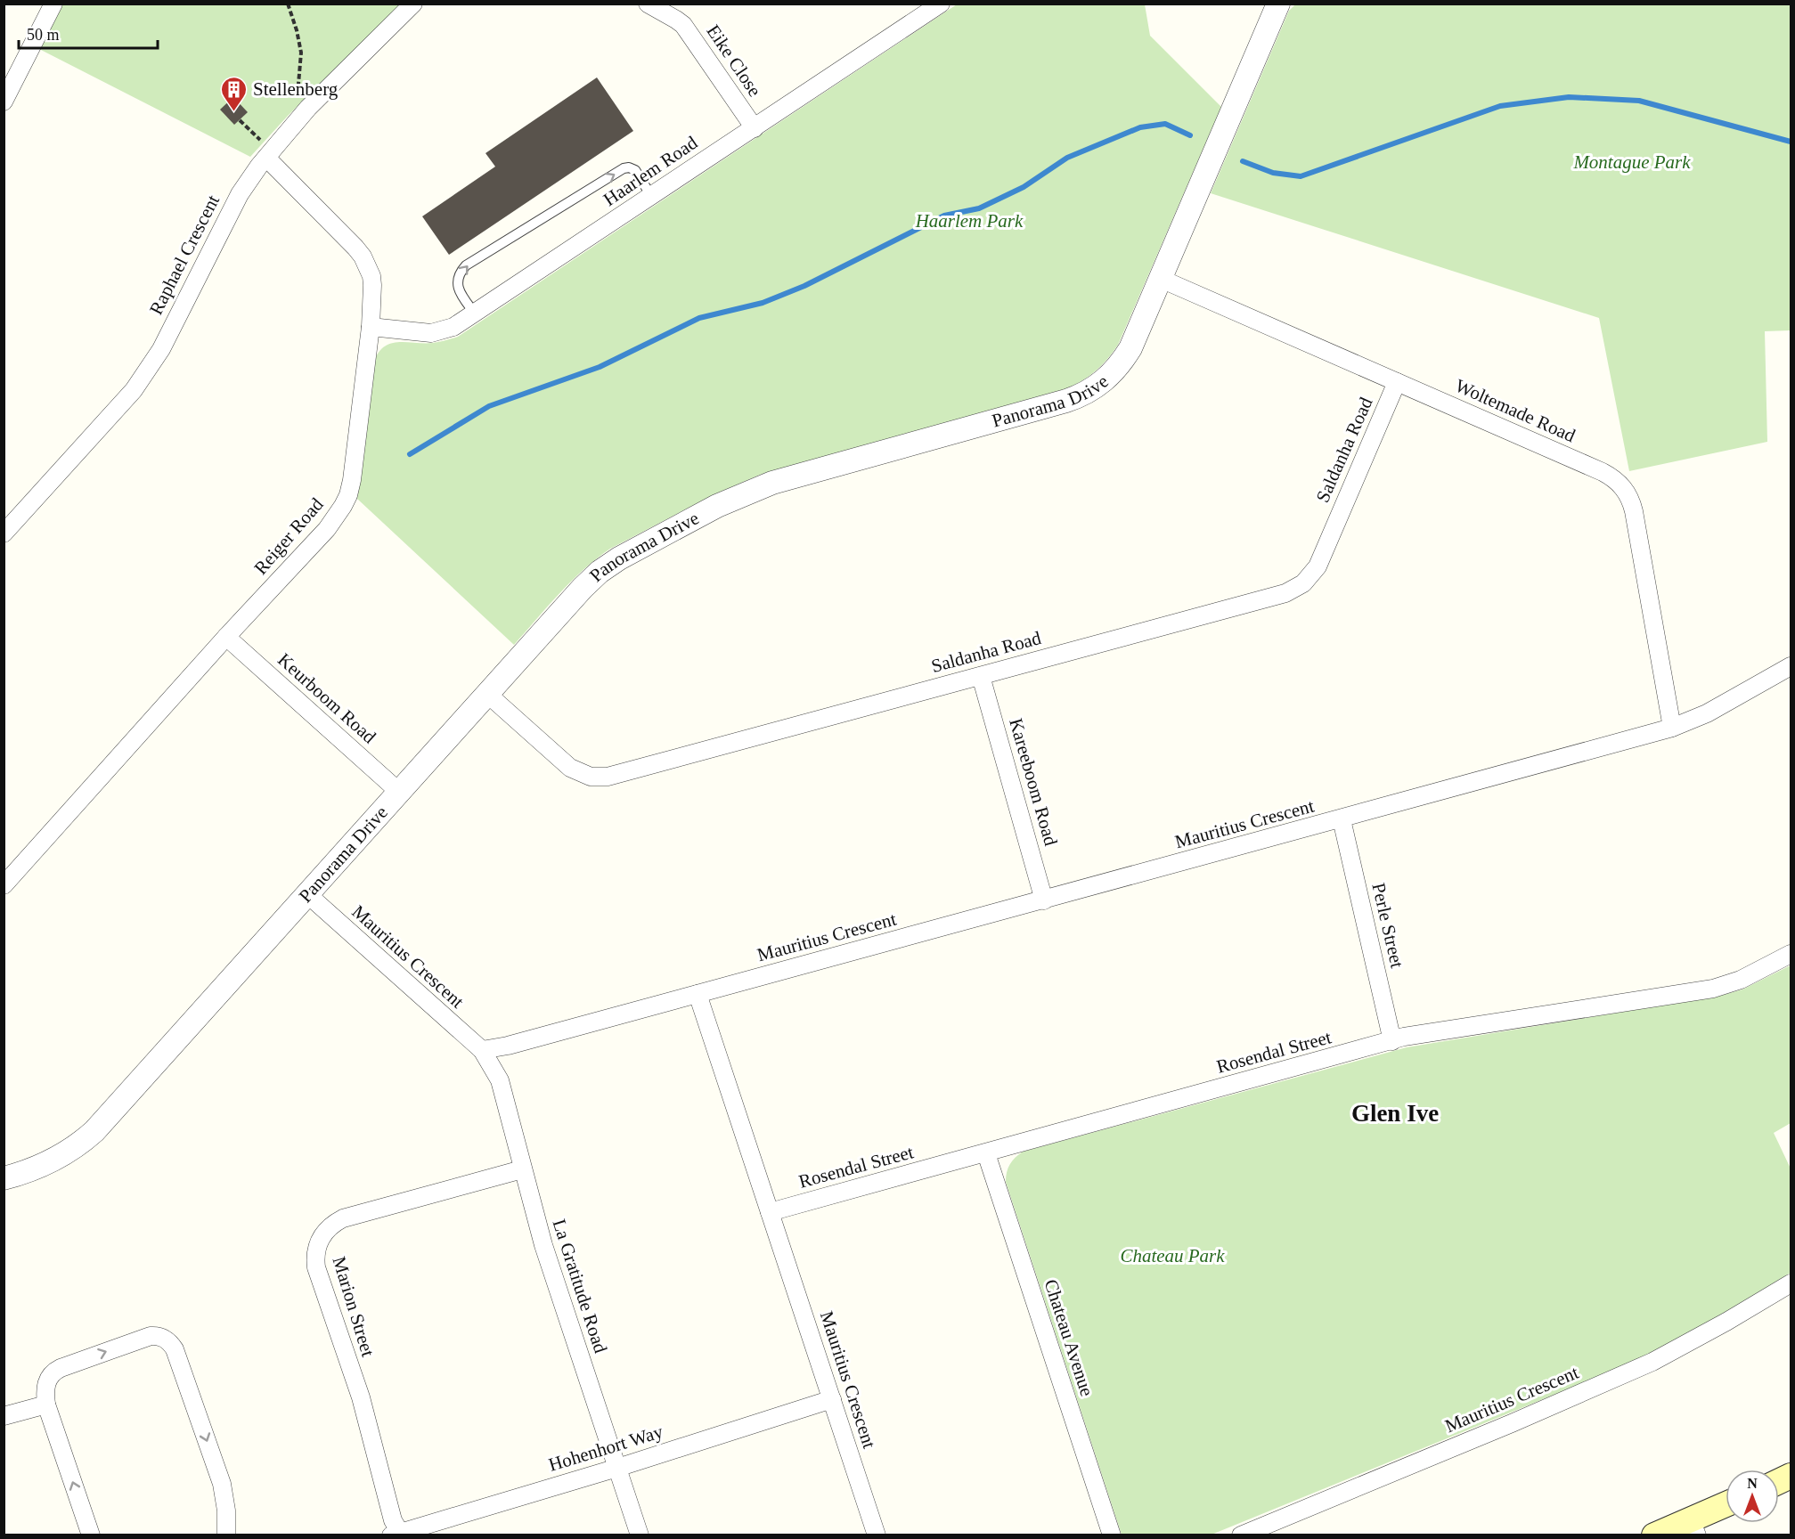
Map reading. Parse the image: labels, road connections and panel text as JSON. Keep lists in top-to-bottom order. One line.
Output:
{"streets":{"street":["Eike Close","Haarlem Road","Raphael Crescent","Panorama Drive","Woltemade Road","Saldanha Road","Reiger Road","Keurboom Road","Kareeboom Road","Mauritius Crescent","Perle Street","Rosendal Street","La Gratitude Road","Marion Street","Chateau Avenue","Hohenhort Way"]},"crossings":[["Eike Close","Haarlem Road"],["Haarlem Road","Reiger Road"],["Raphael Crescent","Reiger Road"],["Panorama Drive","Woltemade Road"],["Panorama Drive","Saldanha Road"],["Panorama Drive","Keurboom Road"],["Panorama Drive","Mauritius Crescent"],["Woltemade Road","Saldanha Road"],["Woltemade Road","Mauritius Crescent"],["Saldanha Road","Kareeboom Road"],["Reiger Road","Keurboom Road"],["Kareeboom Road","Mauritius Crescent"],["Mauritius Crescent","Perle Street"],["Mauritius Crescent","Rosendal Street"],["Mauritius Crescent","La Gratitude Road"],["Mauritius Crescent","Hohenhort Way"],["Perle Street","Rosendal Street"],["Rosendal Street","Chateau Avenue"],["La Gratitude Road","Marion Street"],["La Gratitude Road","Hohenhort Way"],["Marion Street","Hohenhort Way"]],"districts":["Glen Ive"],"parks":["Montague Park","Haarlem Park","Chateau Park"],"places":{"building":["Stellenberg"]},"scale_bar":"50 m","north":"top"}
